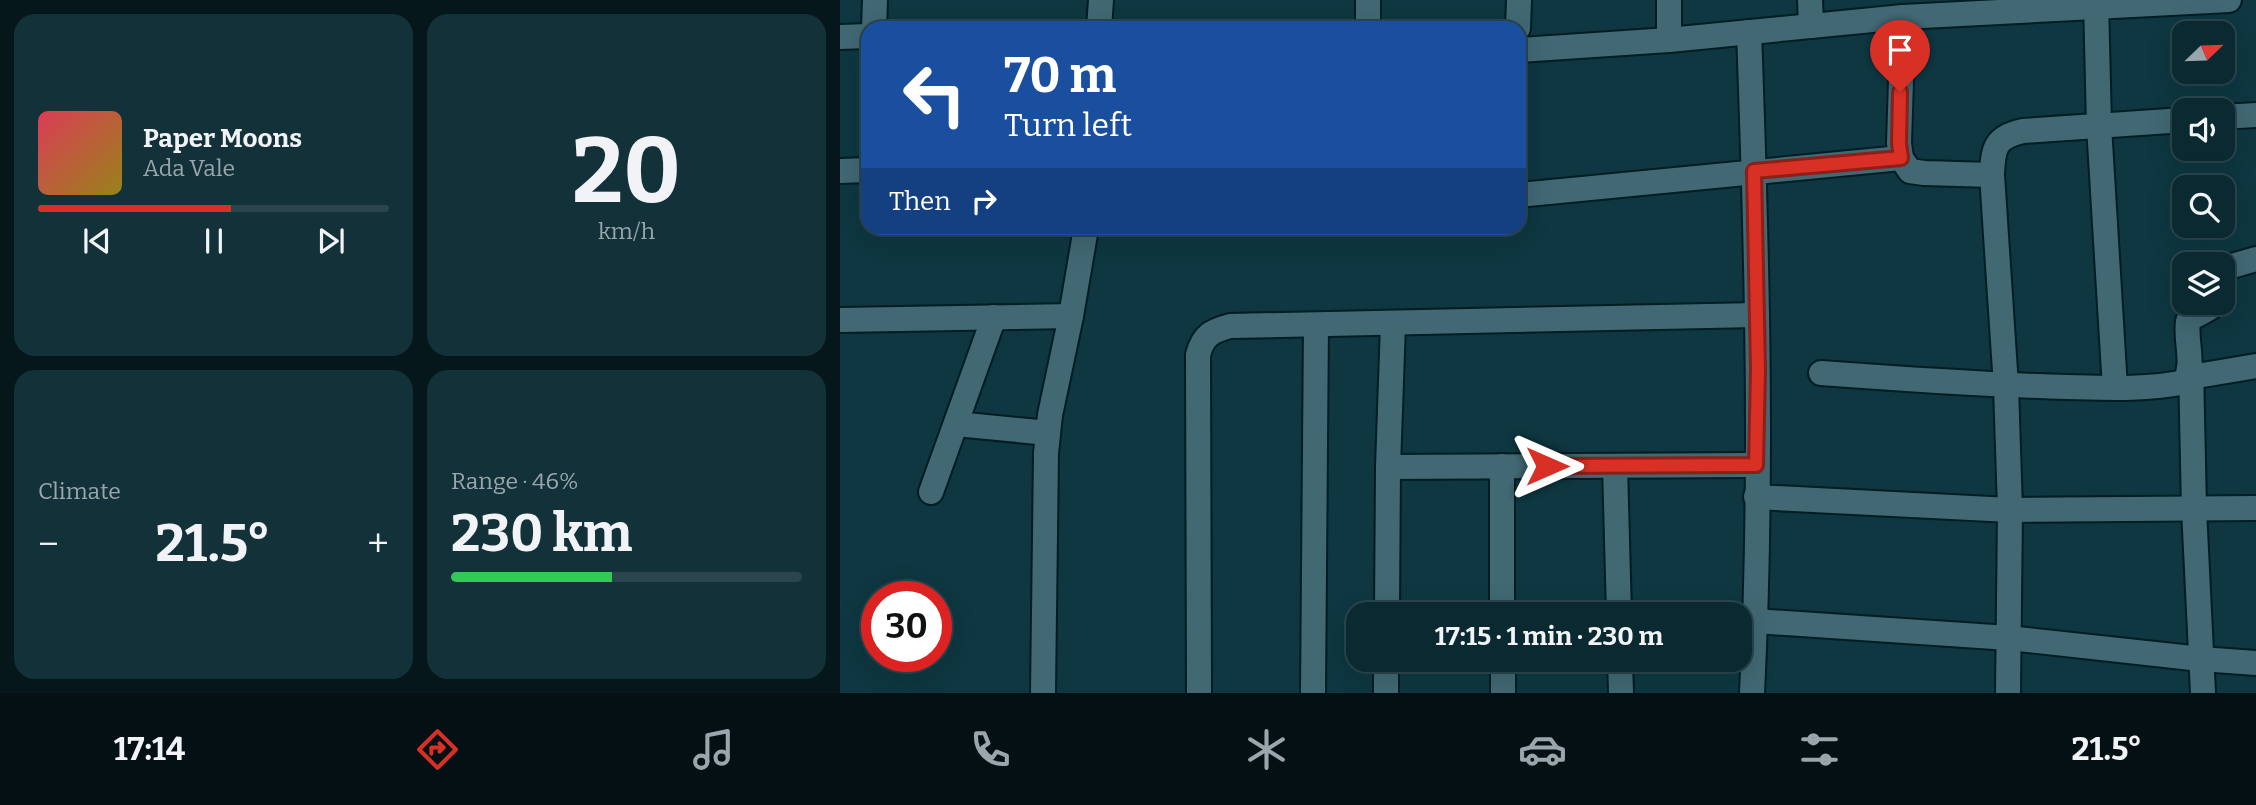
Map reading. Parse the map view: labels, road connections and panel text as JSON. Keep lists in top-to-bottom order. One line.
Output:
{"north":"top right","page":{"tile":[["20","km/h"],"Climate",["Range · 46%","230 km"]],"turn":["70 m","Turn left"],"song":["Paper Moons","Ada Vale"],"then":"Then","heat":["−","21.5°","+"],"limit":"30","trip":"17:15 · 1 min · 230 m","tabs":["17:14","21.5°"]}}
